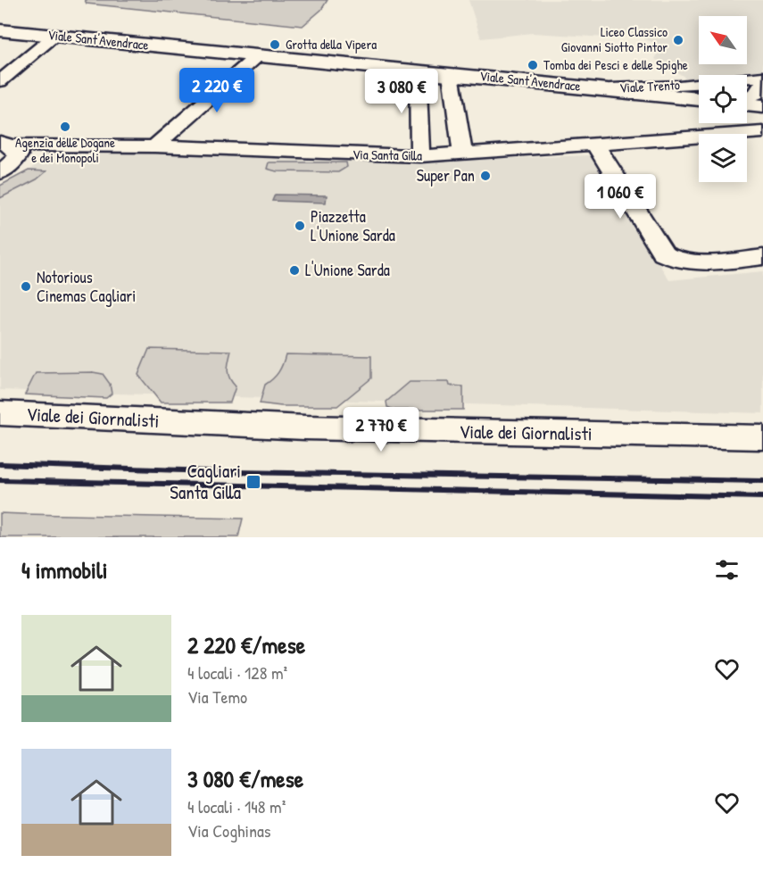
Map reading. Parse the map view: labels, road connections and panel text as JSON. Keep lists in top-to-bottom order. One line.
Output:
{"streets":{"main road":["Viale Sant'Avendrace"],"street":["Viale Trento","Via Santa Gilla","Viale dei Giornalisti"]},"crossings":[["Viale Sant'Avendrace","Viale Trento"]],"places":{"other":["Liceo Classico Giovanni Siotto Pintor","Grotta della Vipera","Tomba dei Pesci e delle Spighe","Agenzia delle Dogane e dei Monopoli","Super Pan","Piazzetta L'Unione Sarda","L'Unione Sarda","Notorious Cinemas Cagliari"],"transit":["Cagliari Santa Gilla"]},"north":"top left","page":{"price":["2 220 €","3 080 €","1 060 €","2 770 €"],"heading":"4 immobili","list":[{"name":"2 220 €/mese","note":"4 locali · 128 m² · Via Temo"},{"name":"3 080 €/mese","note":"4 locali · 148 m² · Via Coghinas"}]}}
